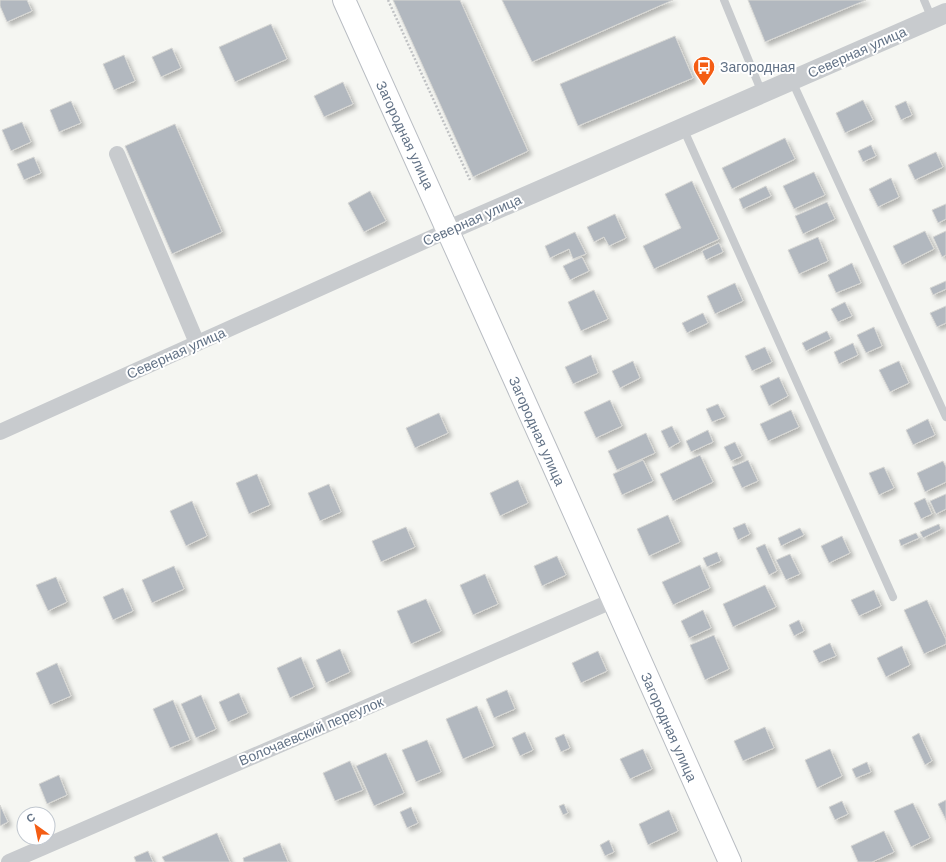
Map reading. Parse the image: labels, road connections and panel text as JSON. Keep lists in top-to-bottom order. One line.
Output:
{"streets":{"main road":["Загородная улица"],"street":["Северная улица","Волочаевский переулок"]},"crossings":[["Северная улица","Загородная улица"],["Загородная улица","Волочаевский переулок"]],"places":{"bus stop":["Загородная"]},"north":"top left"}
